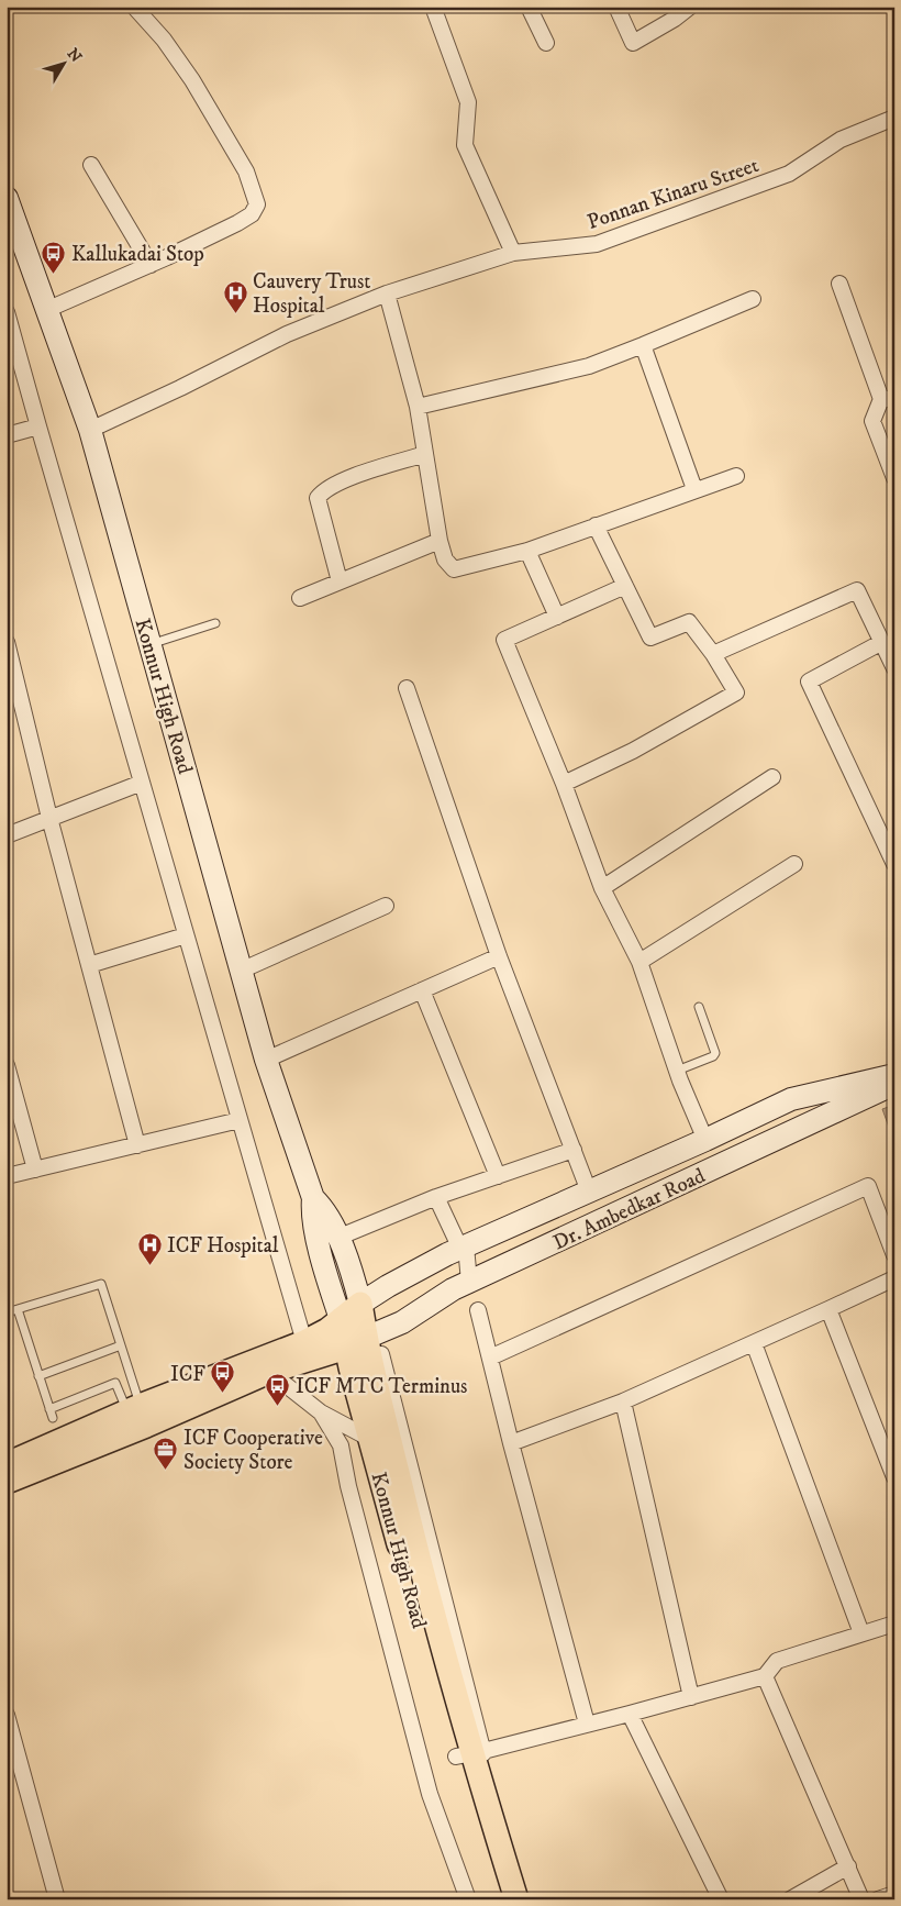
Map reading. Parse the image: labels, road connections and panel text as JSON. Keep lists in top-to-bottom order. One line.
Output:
{"streets":{"main road":["Konnur High Road","Dr. Ambedkar Road"],"street":["Ponnan Kinaru Street"]},"crossings":[["Ponnan Kinaru Street","Konnur High Road"],["Konnur High Road","Dr. Ambedkar Road"]],"places":{"bus stop":["Kallukadai Stop","ICF","ICF MTC Terminus"],"hospital":["Cauvery Trust Hospital","ICF Hospital"],"office":["ICF Cooperative Society Store"]},"north":"top right"}
